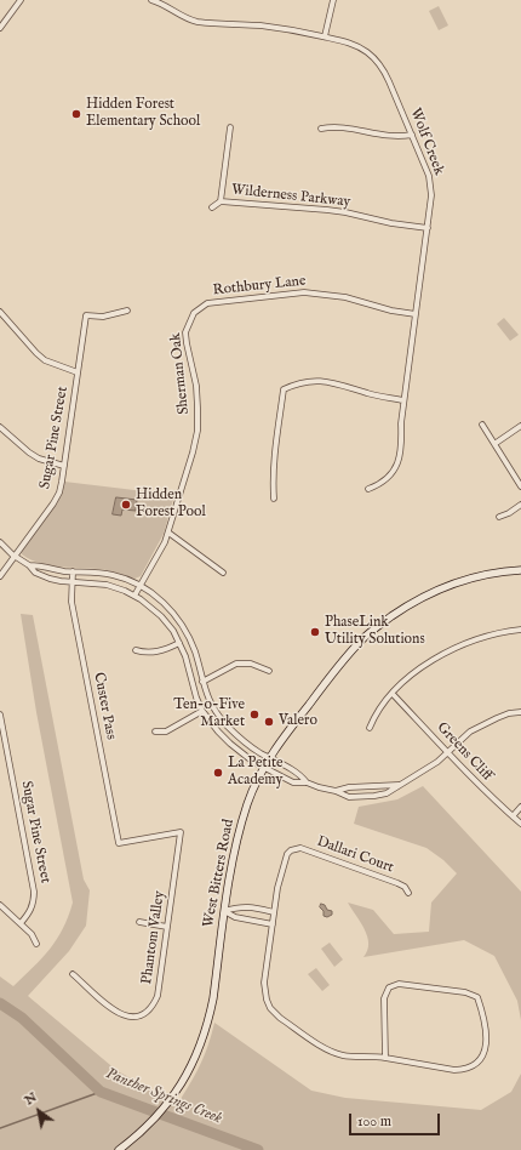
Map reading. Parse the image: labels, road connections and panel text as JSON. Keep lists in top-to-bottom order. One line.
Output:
{"streets":{"main road":["West Bitters Road"],"street":["Wolf Creek","Wilderness Parkway","Rothbury Lane","Sherman Oak","Sugar Pine Street","Custer Pass","Greens Cliff","Dallari Court","Phantom Valley"]},"crossings":[["Wolf Creek","Wilderness Parkway"],["Wolf Creek","Rothbury Lane"],["Rothbury Lane","Sherman Oak"],["Custer Pass","Phantom Valley"]],"water":["Panther Springs Creek"],"places":["Hidden Forest Elementary School","Hidden Forest Pool","PhaseLink Utility Solutions","Ten-o-Five Market","Valero","La Petite Academy"],"scale_bar":"100 m","north":"top left"}
